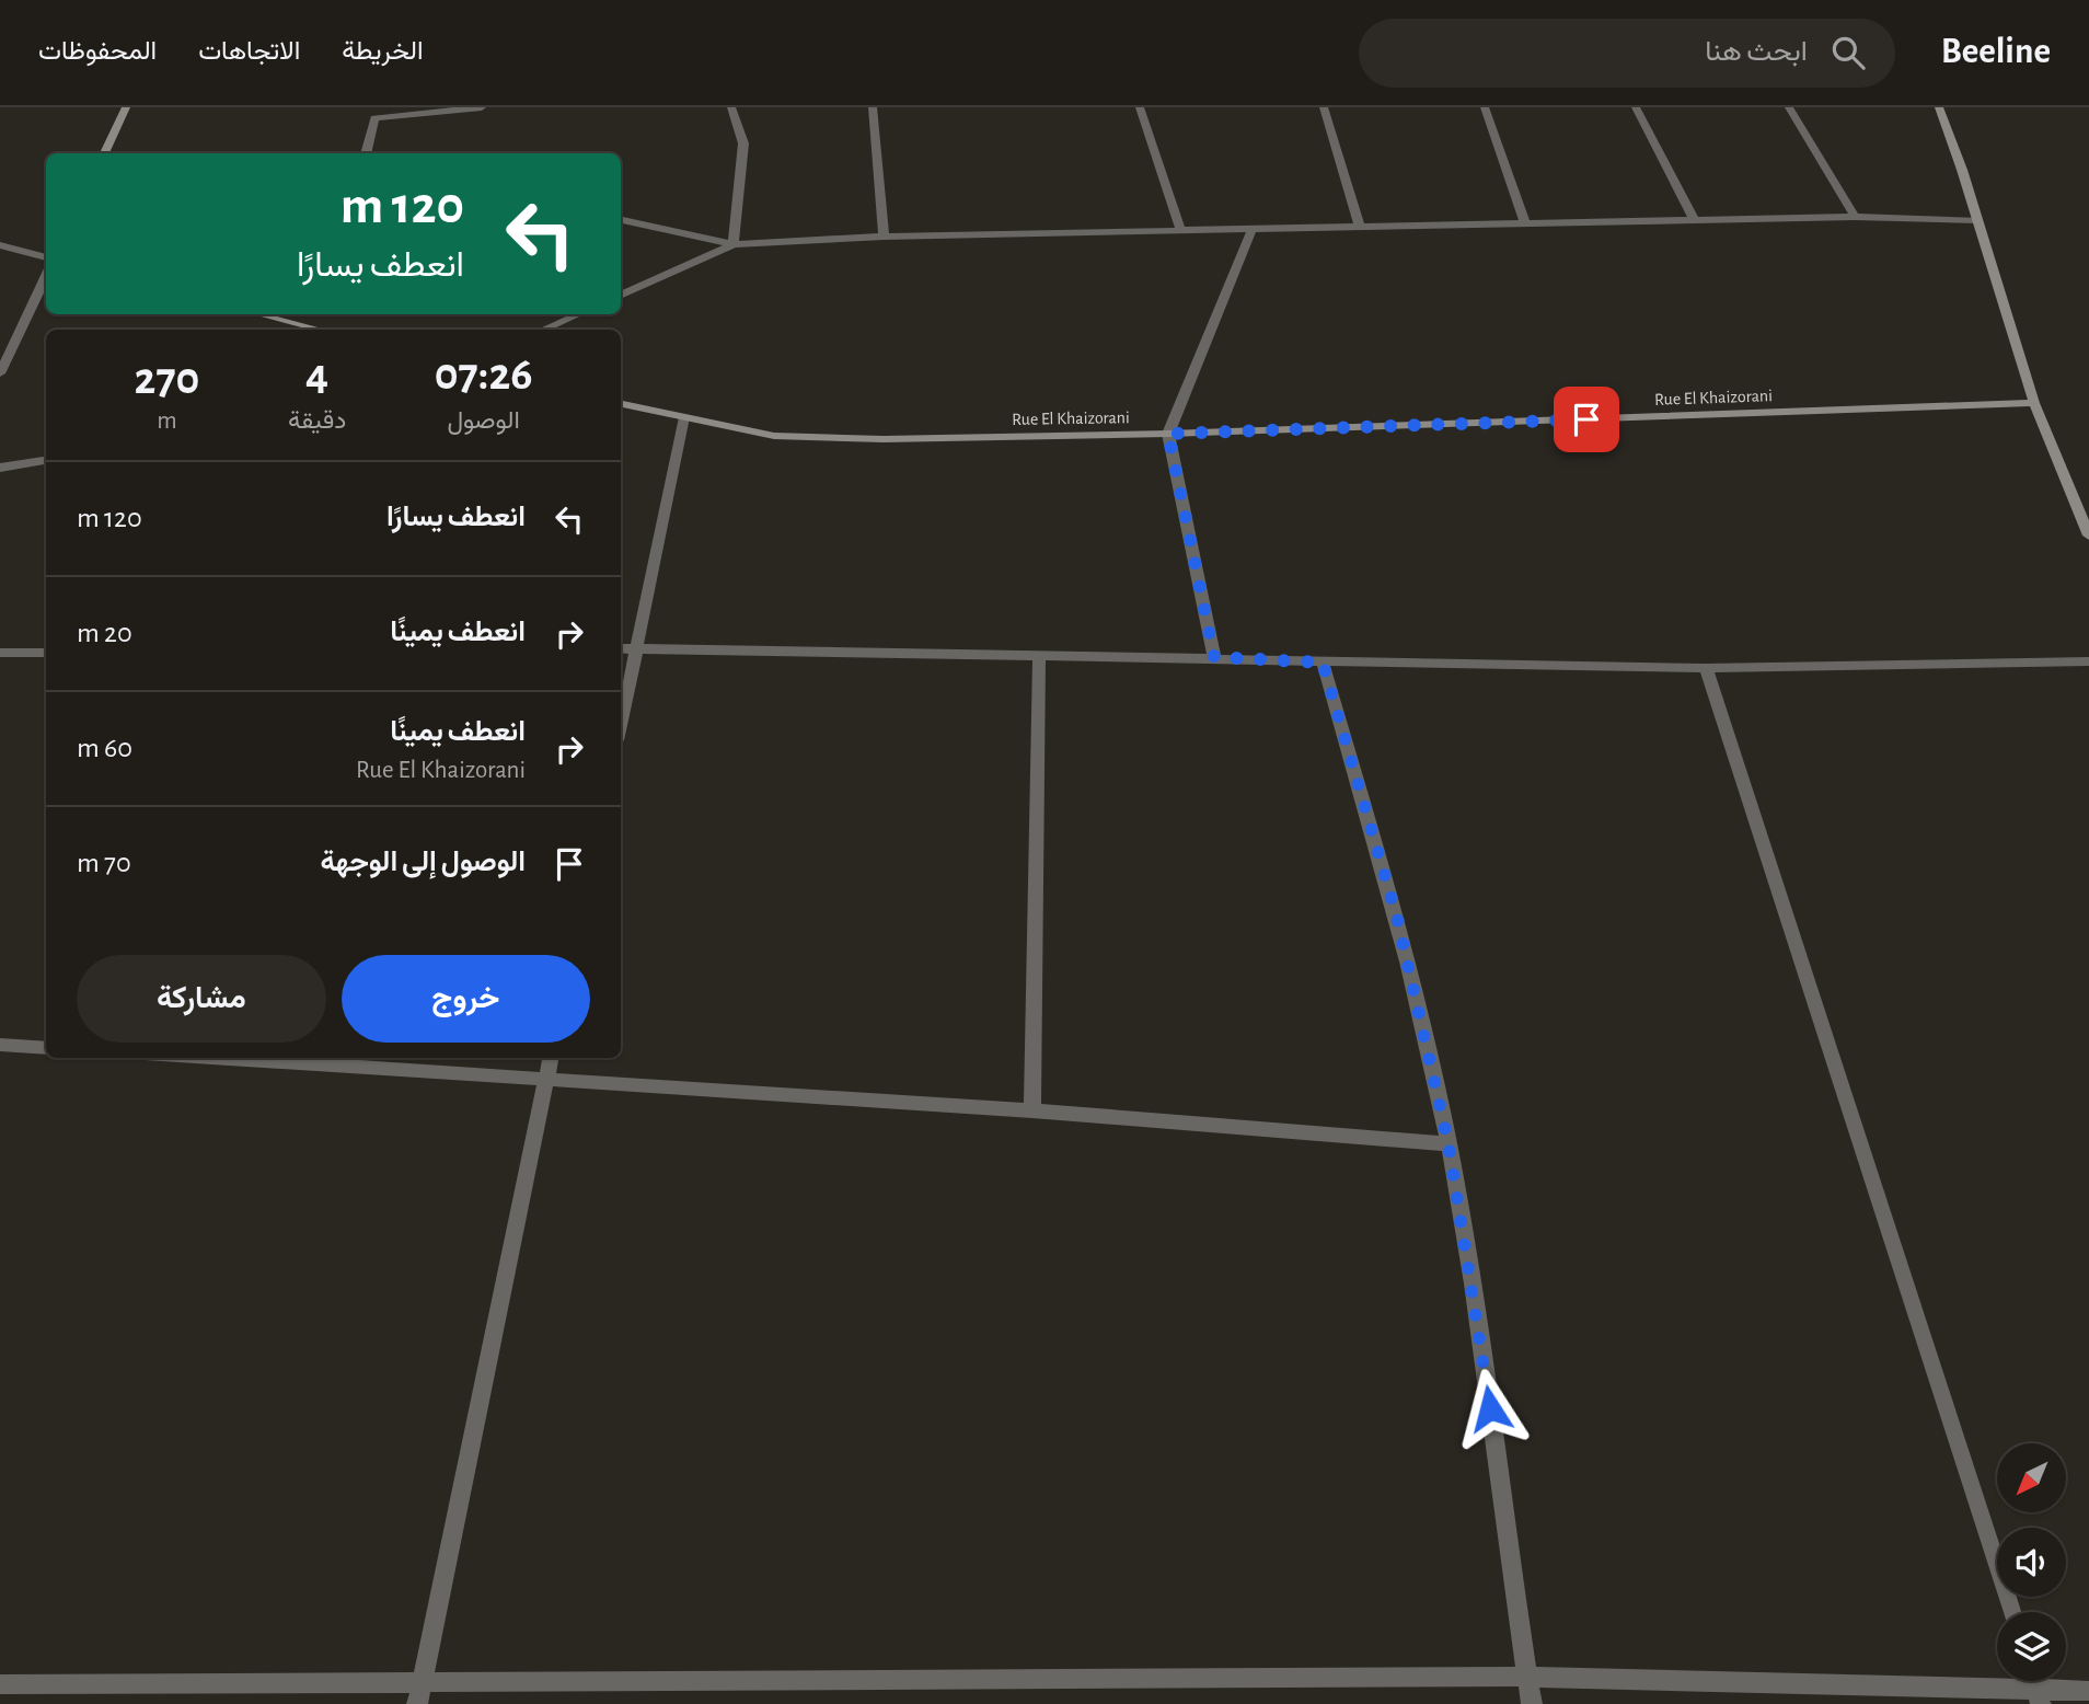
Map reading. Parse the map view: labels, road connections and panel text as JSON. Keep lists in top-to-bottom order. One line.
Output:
{"streets":{"street":["Rue El Khaizorani"]},"north":"bottom left","page":{"header":"Beeline","search":"ابحث هنا","nav":["الخريطة","الاتجاهات","المحفوظات"],"turn":["120 m","انعطف يسارًا"],"eta":["07:26","الوصول","4","دقيقة","270","m"],"list":[{"name":"انعطف يسارًا","value":"120 m"},{"name":"انعطف يمينًا","value":"20 m"},{"name":"انعطف يمينًا","note":"Rue El Khaizorani","value":"60 m"},{"name":"الوصول إلى الوجهة","value":"70 m"}],"buttons":["خروج","مشاركة"]}}
